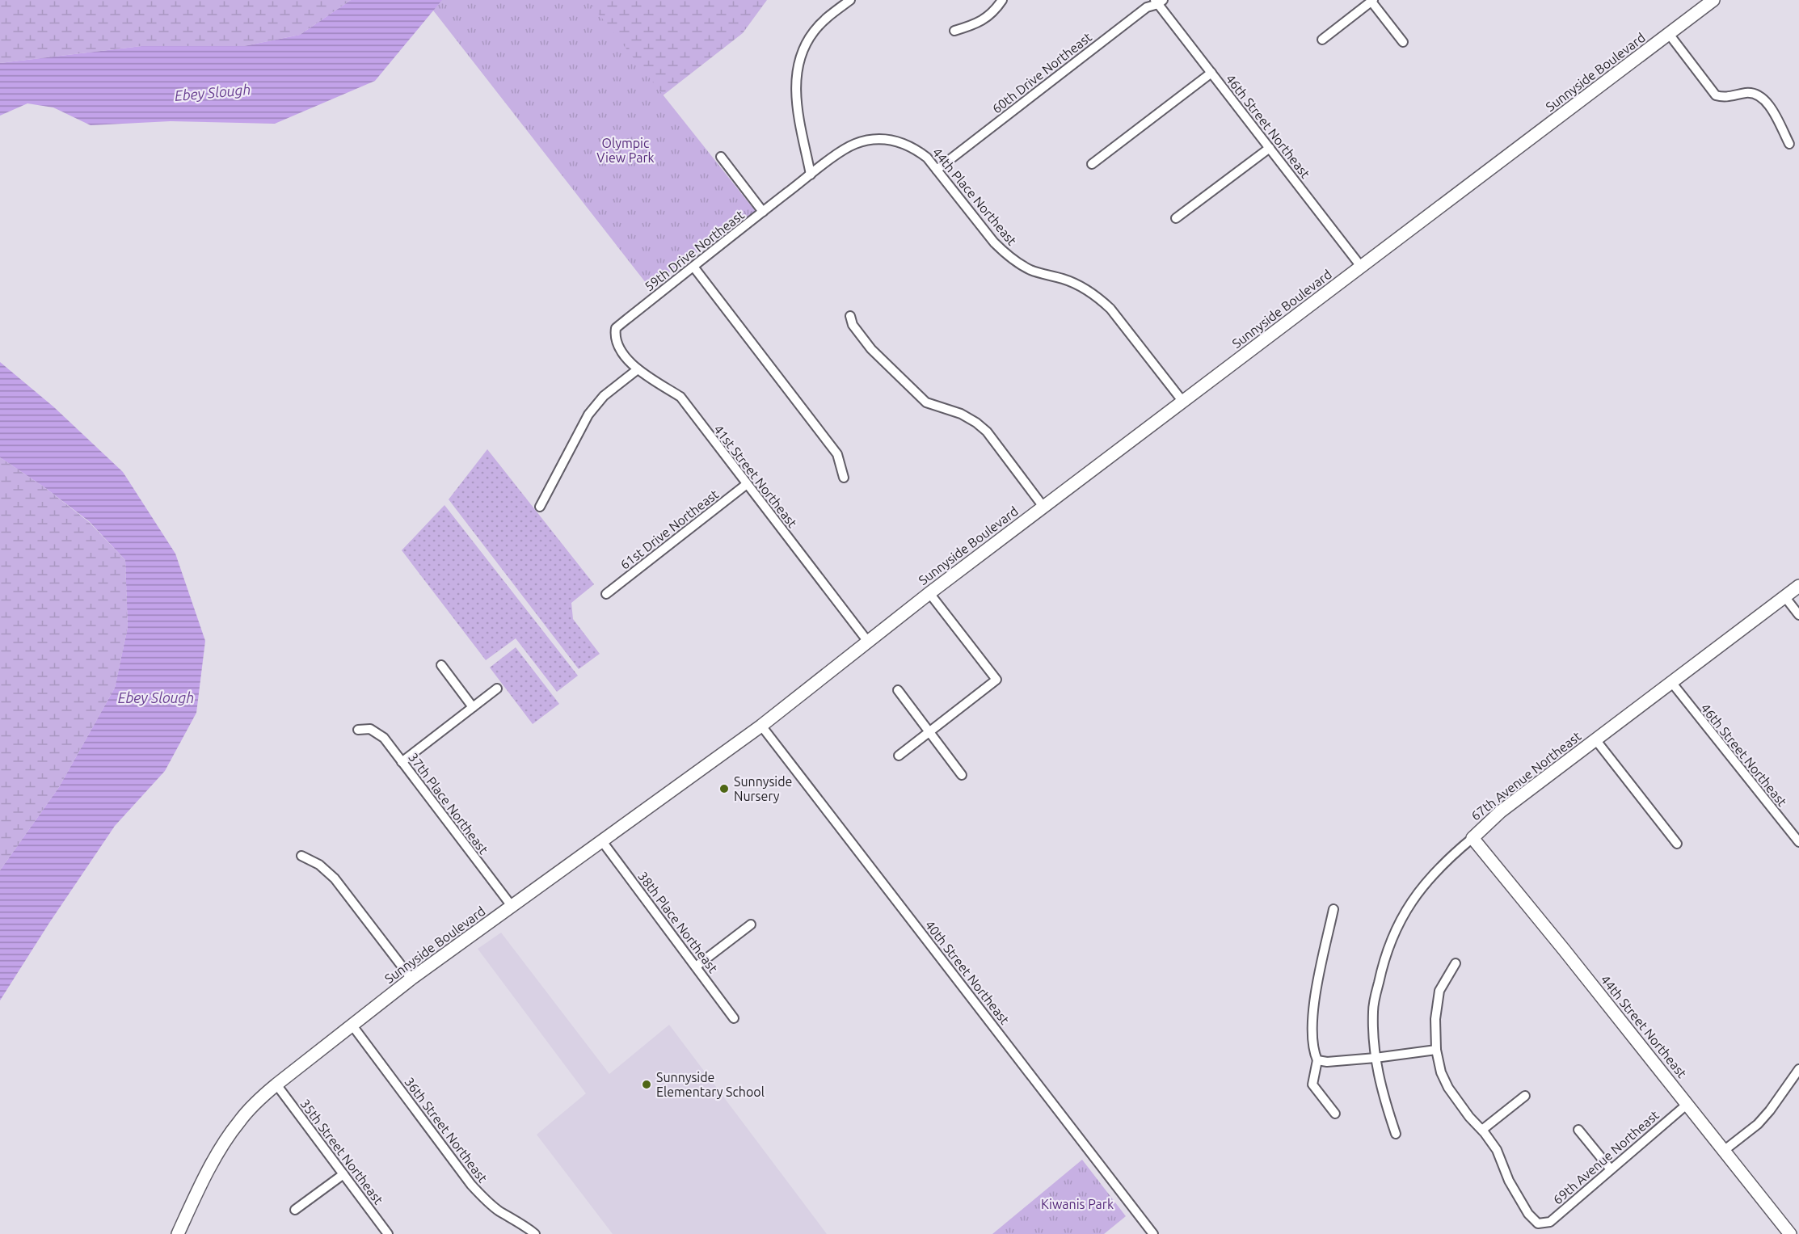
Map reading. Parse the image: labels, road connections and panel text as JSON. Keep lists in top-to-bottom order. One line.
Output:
{"streets":{"street":["Sunnyside Boulevard","60th Drive Northeast","46th Street Northeast","44th Place Northeast","59th Drive Northeast","41st Street Northeast","61st Drive Northeast","67th Avenue Northeast","37th Place Northeast","38th Place Northeast","40th Street Northeast","44th Street Northeast","36th Street Northeast","35th Street Northeast","69th Avenue Northeast"]},"crossings":[["Sunnyside Boulevard","46th Street Northeast"],["Sunnyside Boulevard","44th Place Northeast"],["Sunnyside Boulevard","41st Street Northeast"],["Sunnyside Boulevard","37th Place Northeast"],["Sunnyside Boulevard","38th Place Northeast"],["Sunnyside Boulevard","40th Street Northeast"],["Sunnyside Boulevard","36th Street Northeast"],["Sunnyside Boulevard","35th Street Northeast"],["60th Drive Northeast","46th Street Northeast"],["60th Drive Northeast","44th Place Northeast"],["46th Street Northeast","67th Avenue Northeast"],["59th Drive Northeast","41st Street Northeast"],["41st Street Northeast","61st Drive Northeast"],["67th Avenue Northeast","44th Street Northeast"],["44th Street Northeast","69th Avenue Northeast"]],"water":["Ebey Slough"],"parks":["Olympic View Park","Kiwanis Park"],"places":["Sunnyside Nursery","Sunnyside Elementary School"]}
